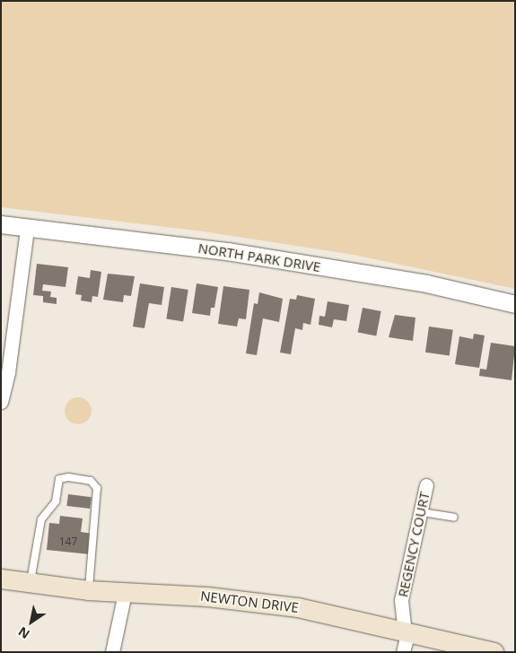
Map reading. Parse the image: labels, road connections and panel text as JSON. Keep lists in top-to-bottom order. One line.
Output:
{"streets":{"main road":["NEWTON DRIVE"],"street":["NORTH PARK DRIVE","REGENCY COURT"]},"crossings":[["REGENCY COURT","NEWTON DRIVE"]],"house_numbers":["147"],"north":"bottom left"}
